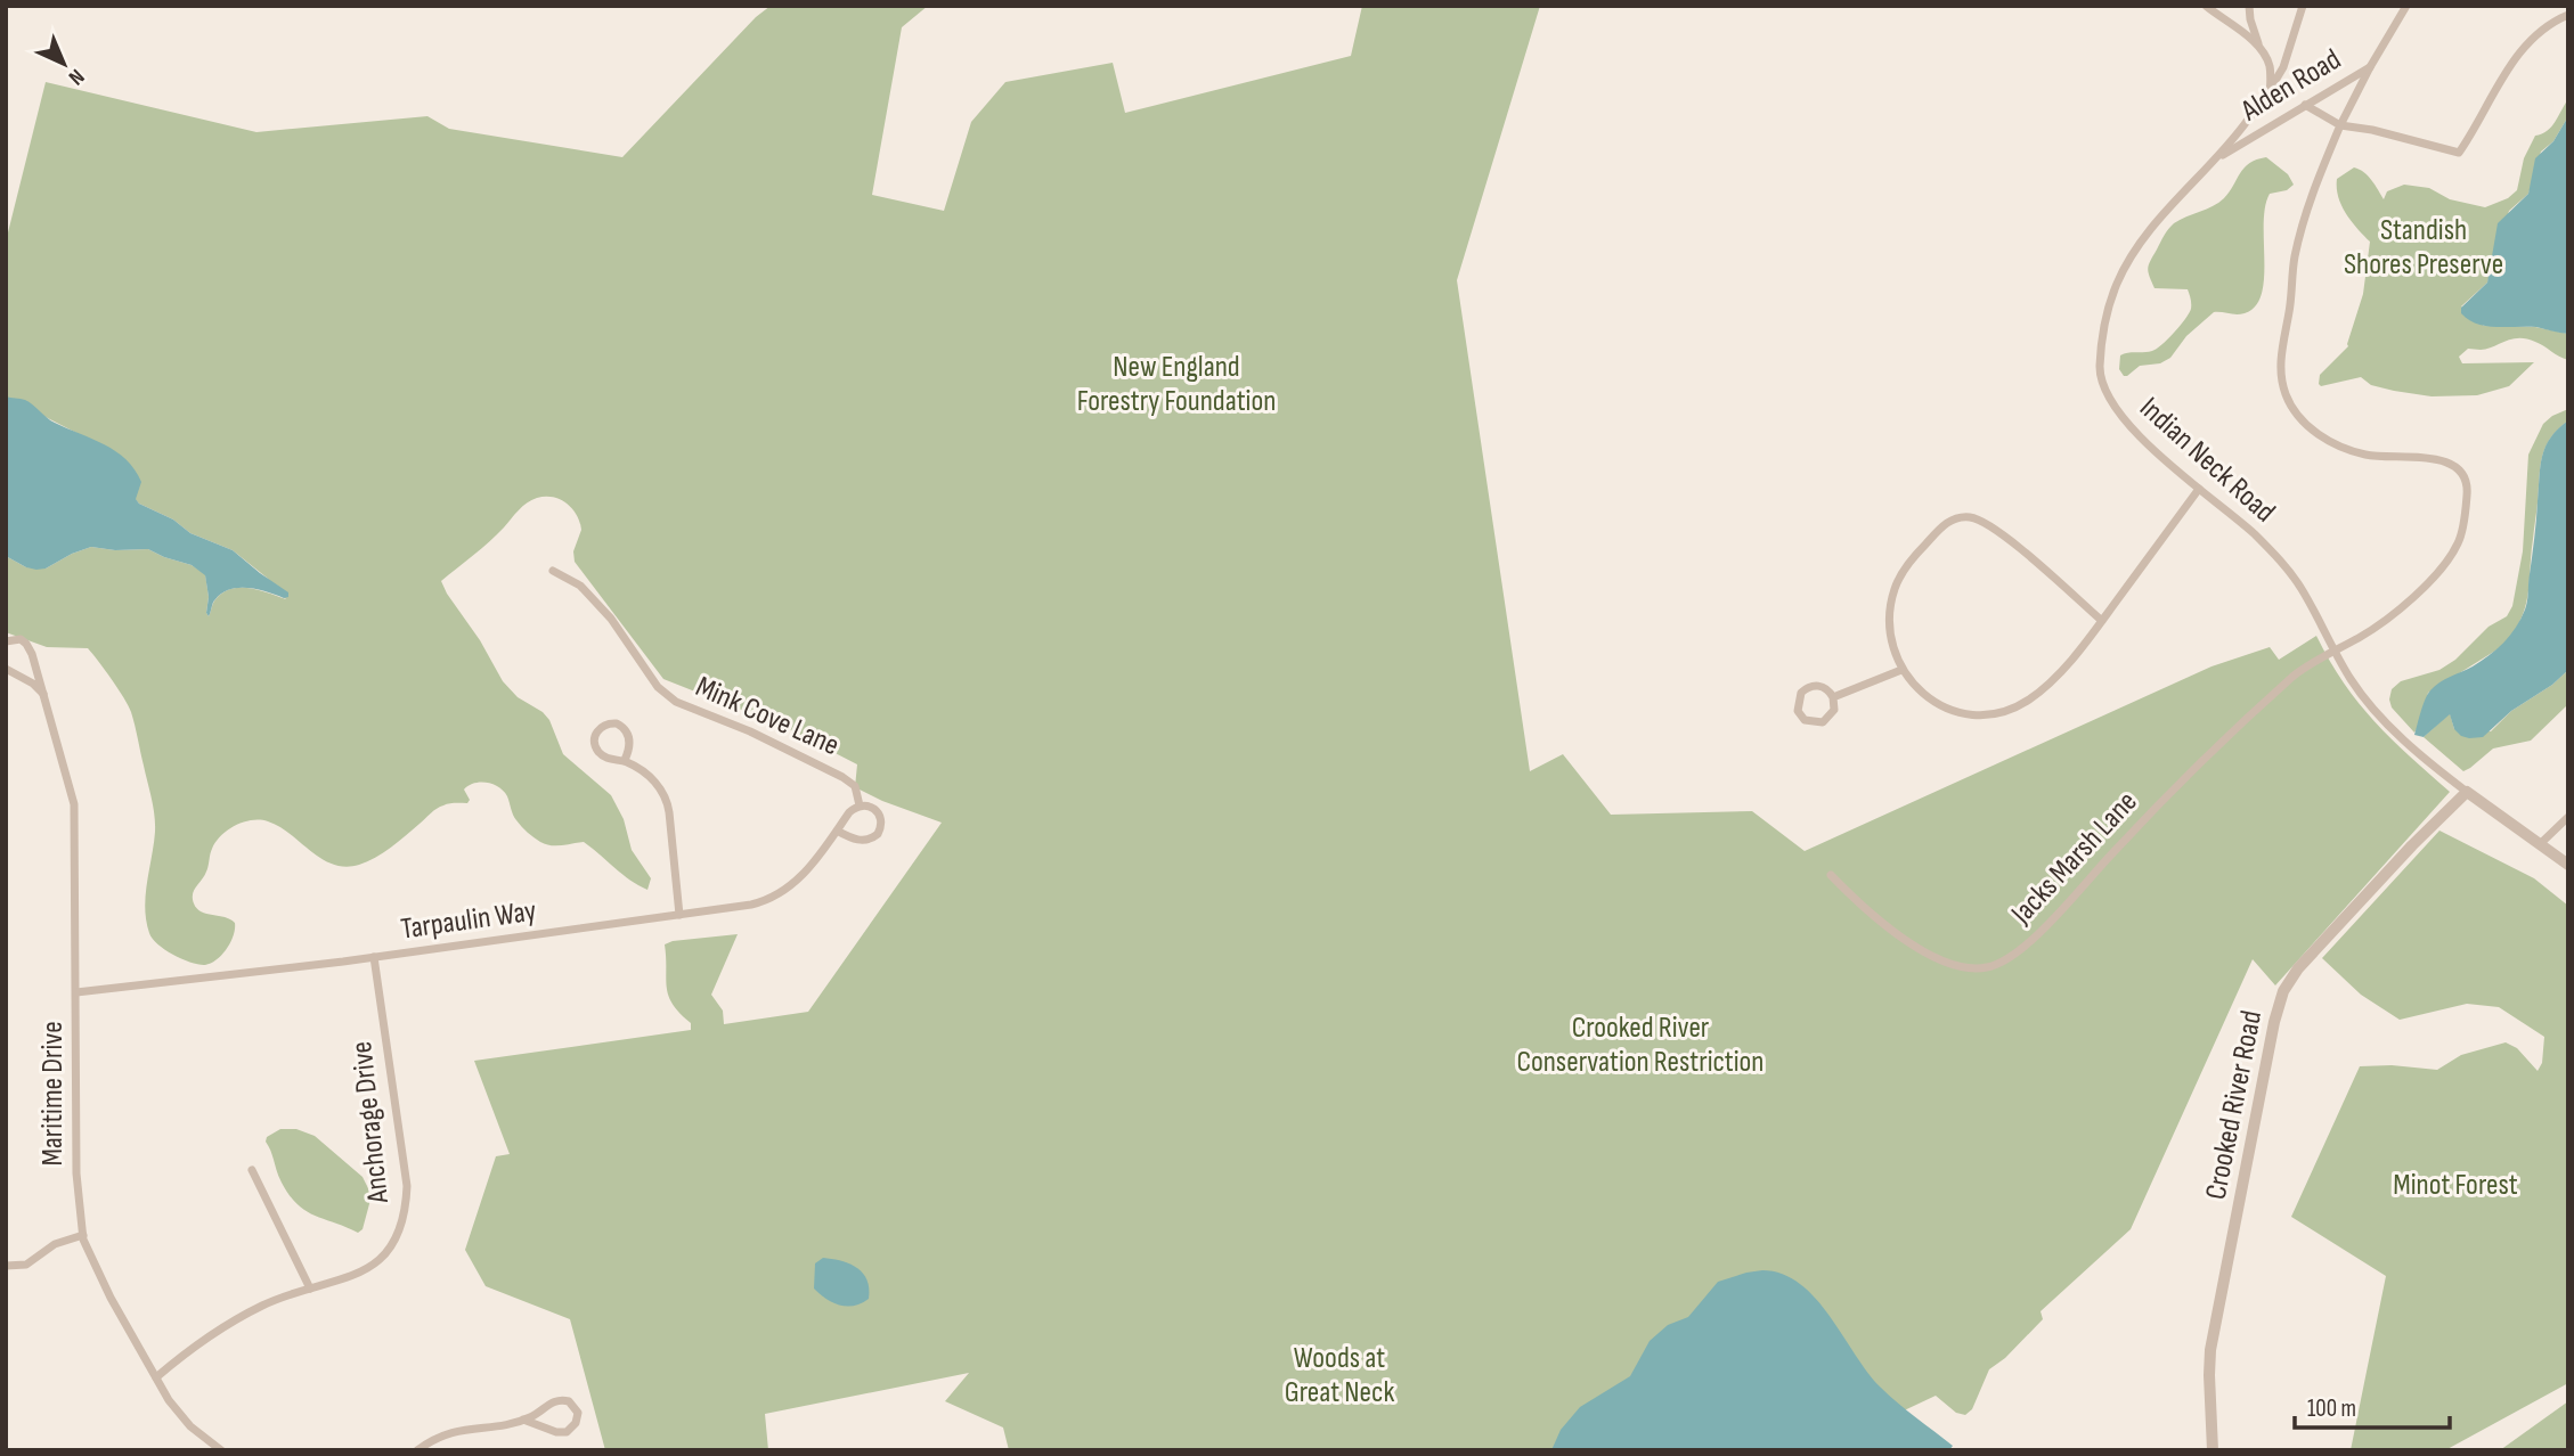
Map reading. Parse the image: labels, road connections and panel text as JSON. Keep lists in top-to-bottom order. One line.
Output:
{"streets":{"street":["Alden Road","Indian Neck Road","Mink Cove Lane","Jacks Marsh Lane","Tarpaulin Way","Maritime Drive","Crooked River Road","Anchorage Drive"]},"crossings":[["Alden Road","Indian Neck Road"],["Indian Neck Road","Jacks Marsh Lane"],["Indian Neck Road","Crooked River Road"],["Mink Cove Lane","Tarpaulin Way"],["Tarpaulin Way","Maritime Drive"],["Tarpaulin Way","Anchorage Drive"],["Maritime Drive","Anchorage Drive"]],"parks":["Standish Shores Preserve","New England Forestry Foundation","Crooked River Conservation Restriction","Minot Forest","Woods at Great Neck"],"scale_bar":"100 m","north":"bottom right"}
